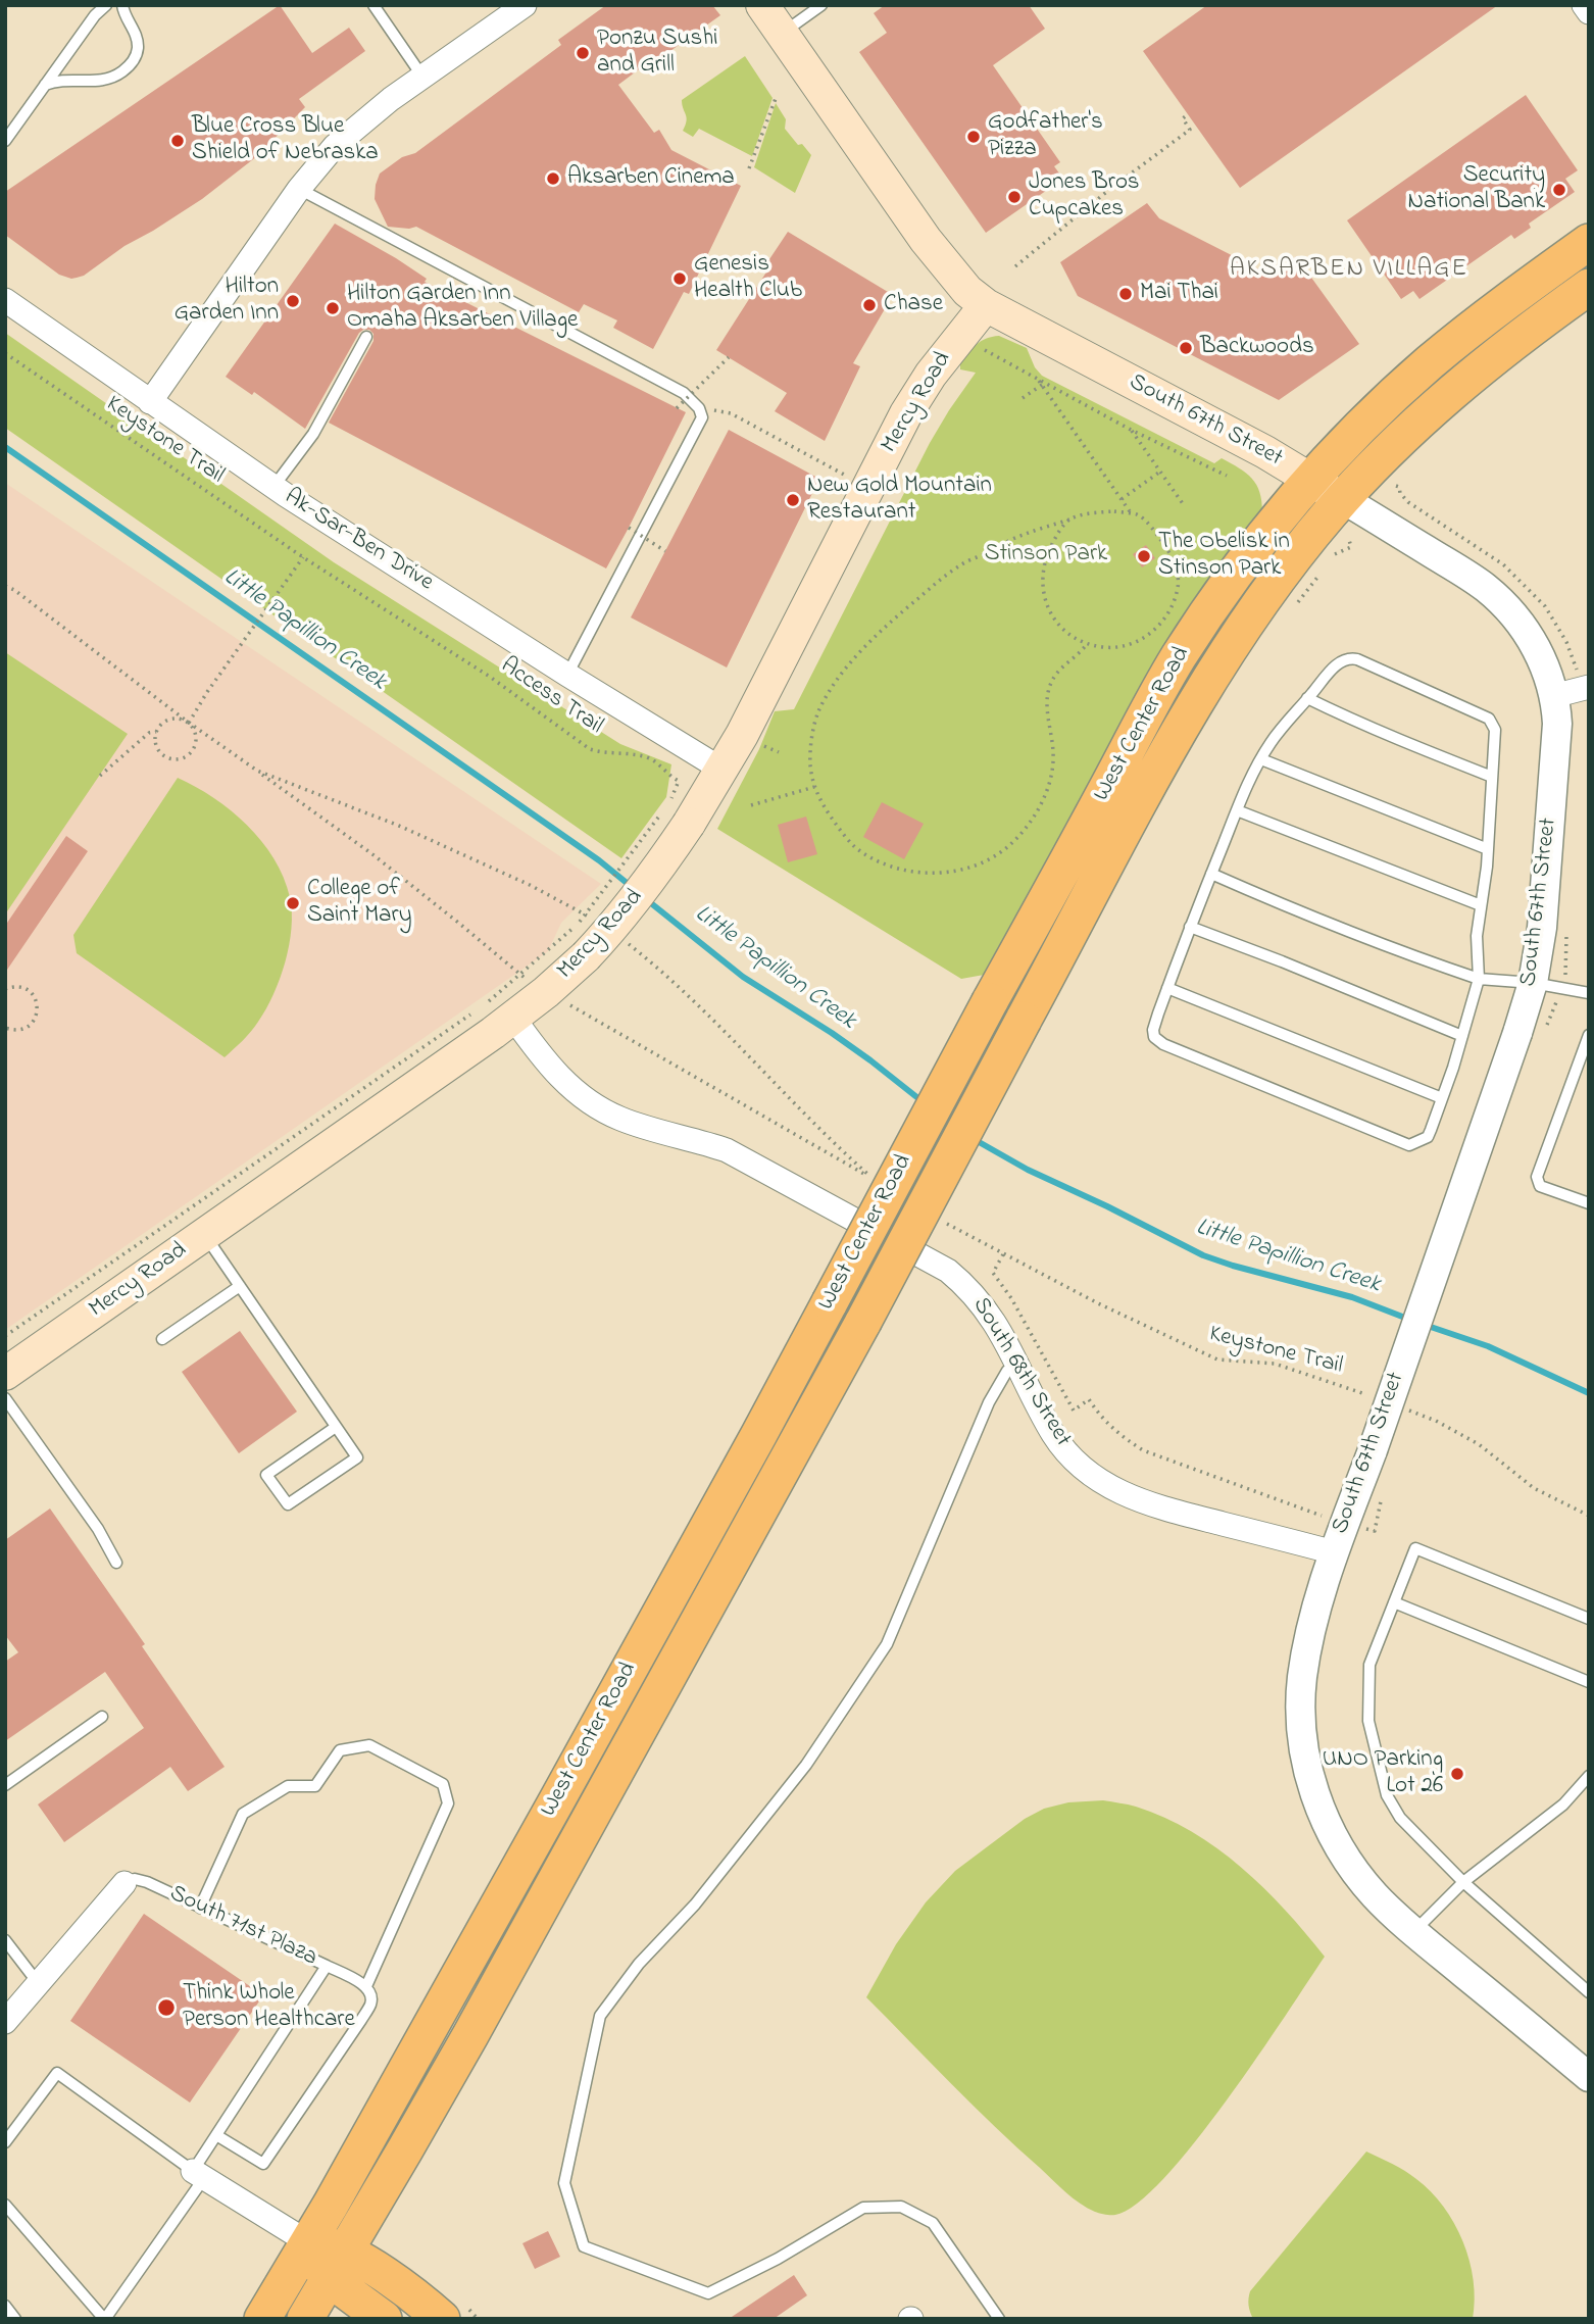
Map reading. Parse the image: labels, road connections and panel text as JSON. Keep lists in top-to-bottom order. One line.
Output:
{"streets":{"main road":["Mercy Road","South 67th Street","West Center Road"],"street":["Ak-Sar-Ben Drive","South 68th Street"],"lane":["South 71st Plaza"],"path":["Keystone Trail","Access Trail"]},"crossings":[["Mercy Road","South 67th Street"],["Mercy Road","Ak-Sar-Ben Drive"],["Mercy Road","Access Trail"],["Mercy Road","South 68th Street"],["South 67th Street","West Center Road"],["South 67th Street","South 68th Street"],["Keystone Trail","Access Trail"]],"districts":["AKSARBEN VILLAGE"],"water":["Little Papillion Creek"],"parks":["Stinson Park"],"places":["Ponzu Sushi and Grill","Godfather's Pizza","Blue Cross Blue Shield of Nebraska","Aksarben Cinema","Security National Bank","Jones Bros Cupcakes","Genesis Health Club","Mai Thai","Hilton Garden Inn","Chase","Hilton Garden Inn Omaha Aksarben Village","Backwoods","New Gold Mountain Restaurant","The Obelisk in Stinson Park","College of Saint Mary","UNO Parking Lot 26","Think Whole Person Healthcare"]}
